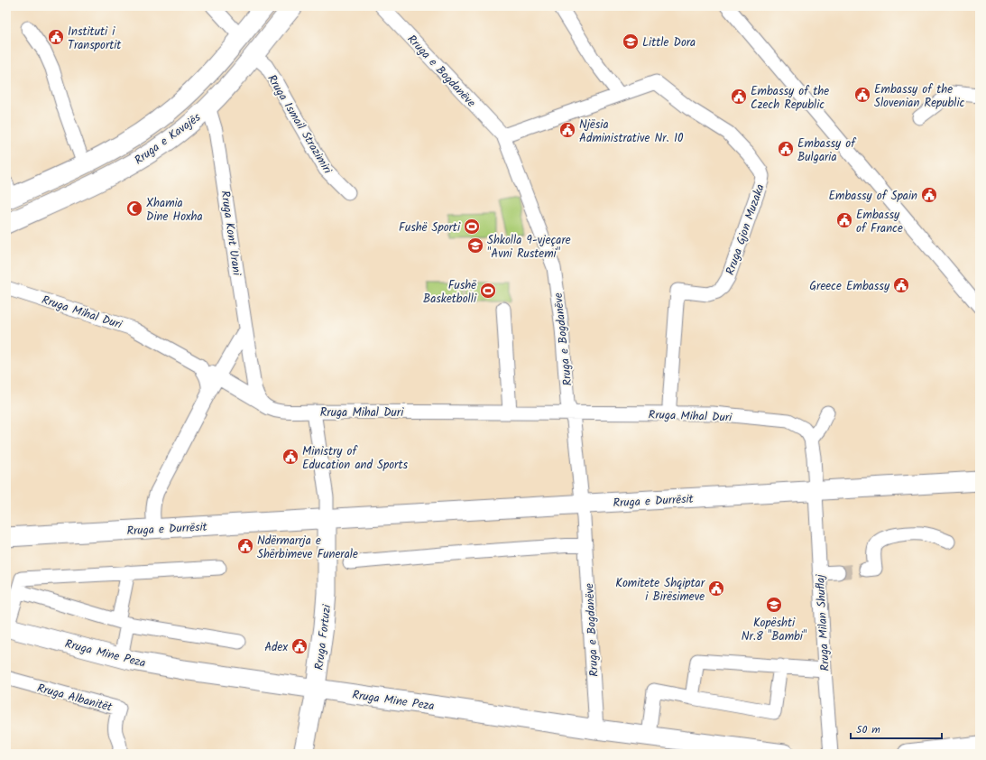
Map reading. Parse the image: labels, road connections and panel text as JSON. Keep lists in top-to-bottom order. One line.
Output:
{"streets":{"main road":["Rruga e Kavajës","Rruga e Durrësit","Rruga Fortuzi","Rruga Mine Peza"],"street":["Rruga e Bogdanëve","Rruga Ismail Strazimiri","Rruga Gjon Muzaka","Rruga Kont Urani","Rruga Mihal Duri","Rruga Milan Shuflaj","Rruga Albanitët"]},"crossings":[["Rruga e Bogdanëve","Rruga Gjon Muzaka"],["Rruga e Bogdanëve","Rruga Mihal Duri"],["Rruga e Bogdanëve","Rruga e Durrësit"],["Rruga e Bogdanëve","Rruga Mine Peza"],["Rruga Ismail Strazimiri","Rruga e Kavajës"],["Rruga e Kavajës","Rruga Kont Urani"],["Rruga Gjon Muzaka","Rruga Mihal Duri"],["Rruga Kont Urani","Rruga Mihal Duri"],["Rruga e Durrësit","Rruga Milan Shuflaj"],["Rruga e Durrësit","Rruga Fortuzi"],["Rruga Fortuzi","Rruga Mine Peza"]],"places":{"public building":["Instituti i Transportit","Embassy of the Slovenian Republic","Embassy of the Czech Republic","Njësia Administrative Nr. 10","Embassy of Bulgaria","Embassy of Spain","Embassy of France","Greece Embassy","Ministry of Education and Sports","Ndërmarrja e Shërbimeve Funerale","Komitete Shqiptar i Birësimeve","Adex"],"school or university":["Little Dora","Shkolla 9-vjeçare \"Avni Rustemi\"","Kopështi Nr.8 \"Bambi\""],"mosque":["Xhamia Dine Hoxha"],"sports":["Fushë Sporti","Fushë Basketbolli"]},"scale_bar":"50 m"}
